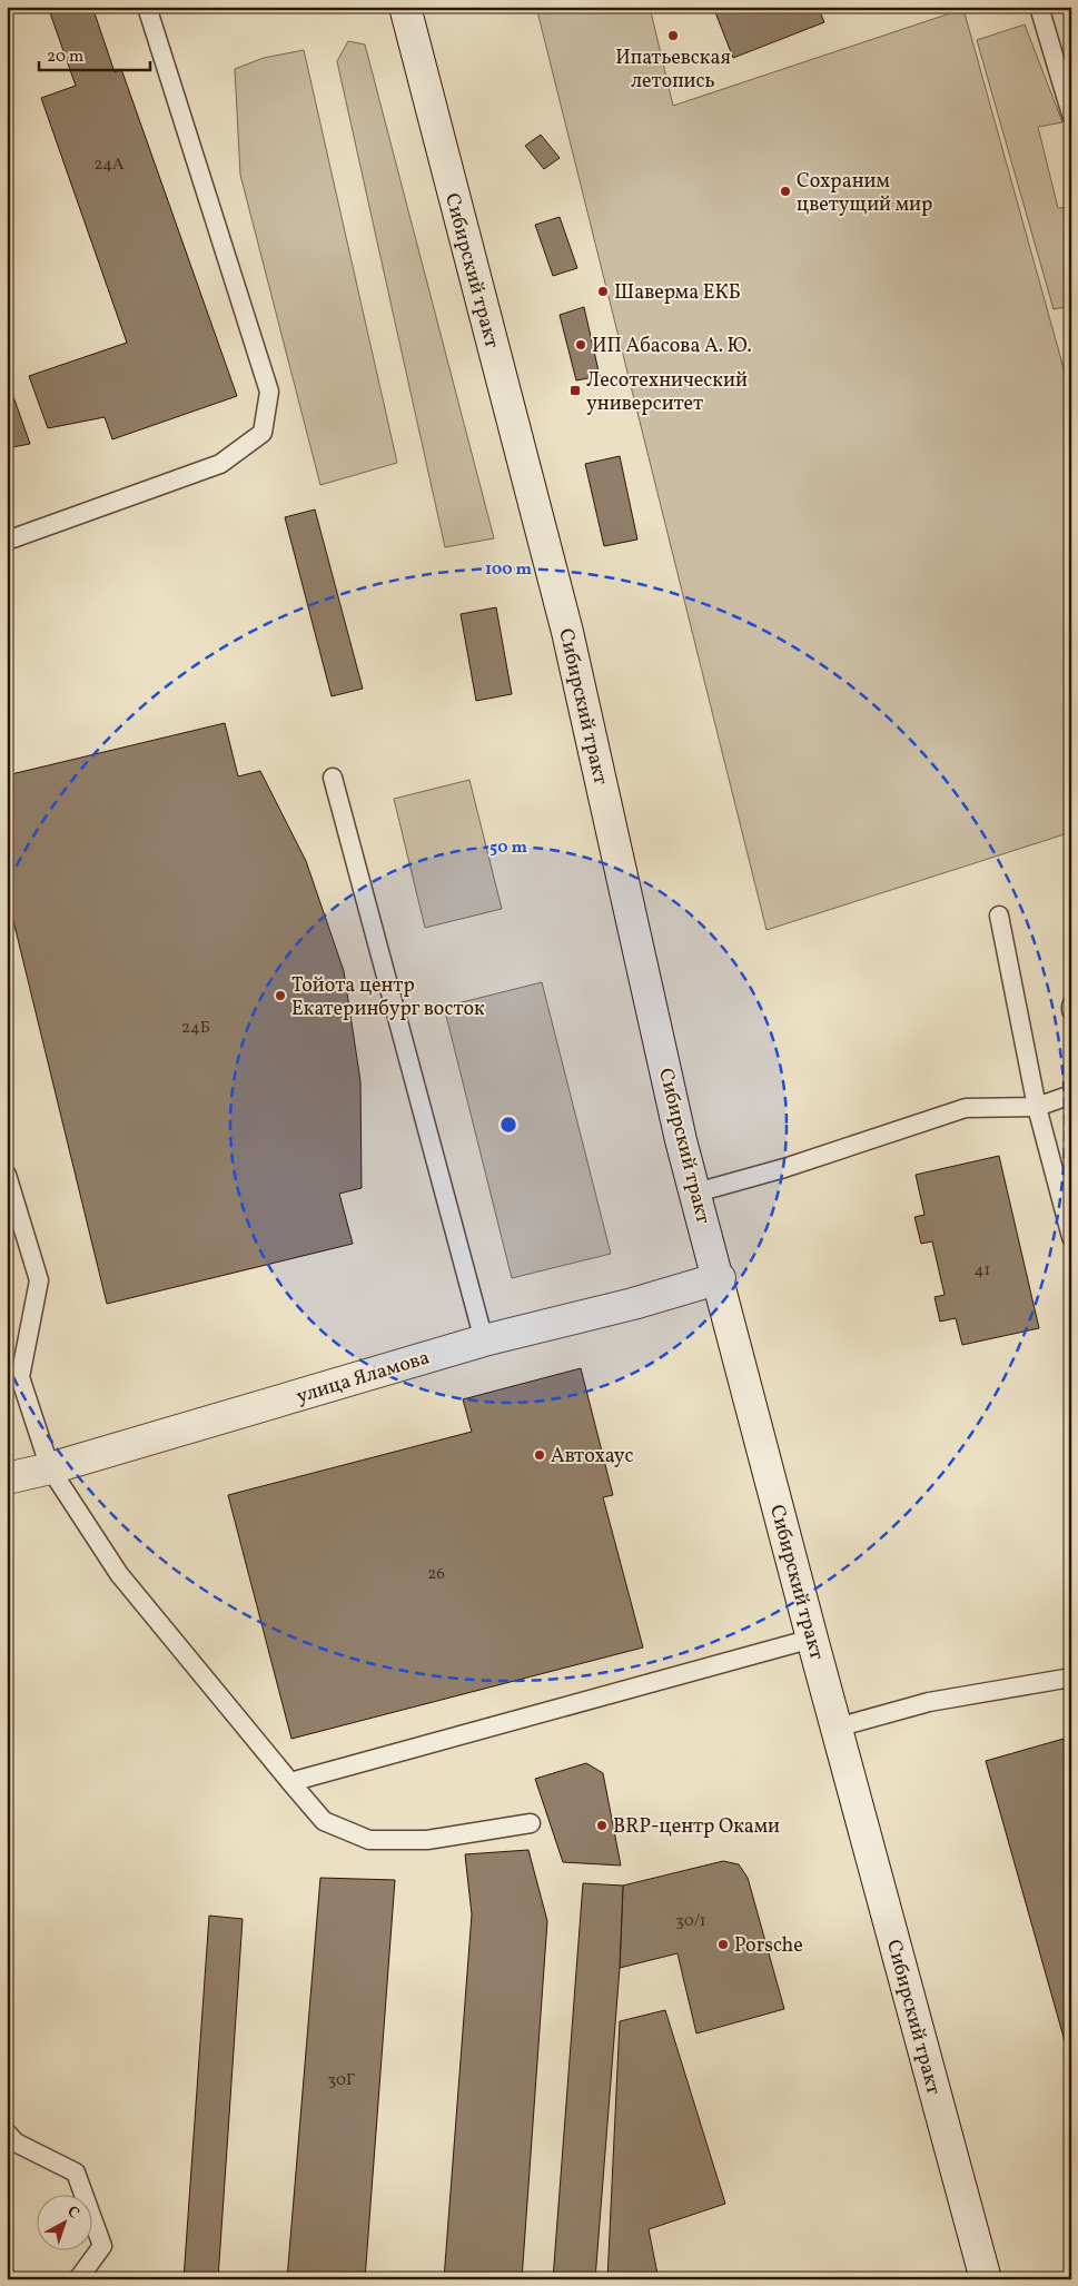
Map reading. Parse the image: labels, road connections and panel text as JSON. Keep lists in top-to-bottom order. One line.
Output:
{"streets":{"main road":["Сибирский тракт","улица Яламова"]},"crossings":[["Сибирский тракт","улица Яламова"]],"places":{"other":["Ипатьевская летопись","Сохраним цветущий мир","Шаверма ЕКБ","ИП Абасова А. Ю.","Тойота центр Екатеринбург восток","Автохаус","BRP-центр Оками","Porsche"],"transit":["Лесотехнический университет"]},"house_numbers":["24А","24Б","41","26","30/1","30Г"],"scale_bar":"20 m","north":"top right","rings":["100 m","50 m"]}
